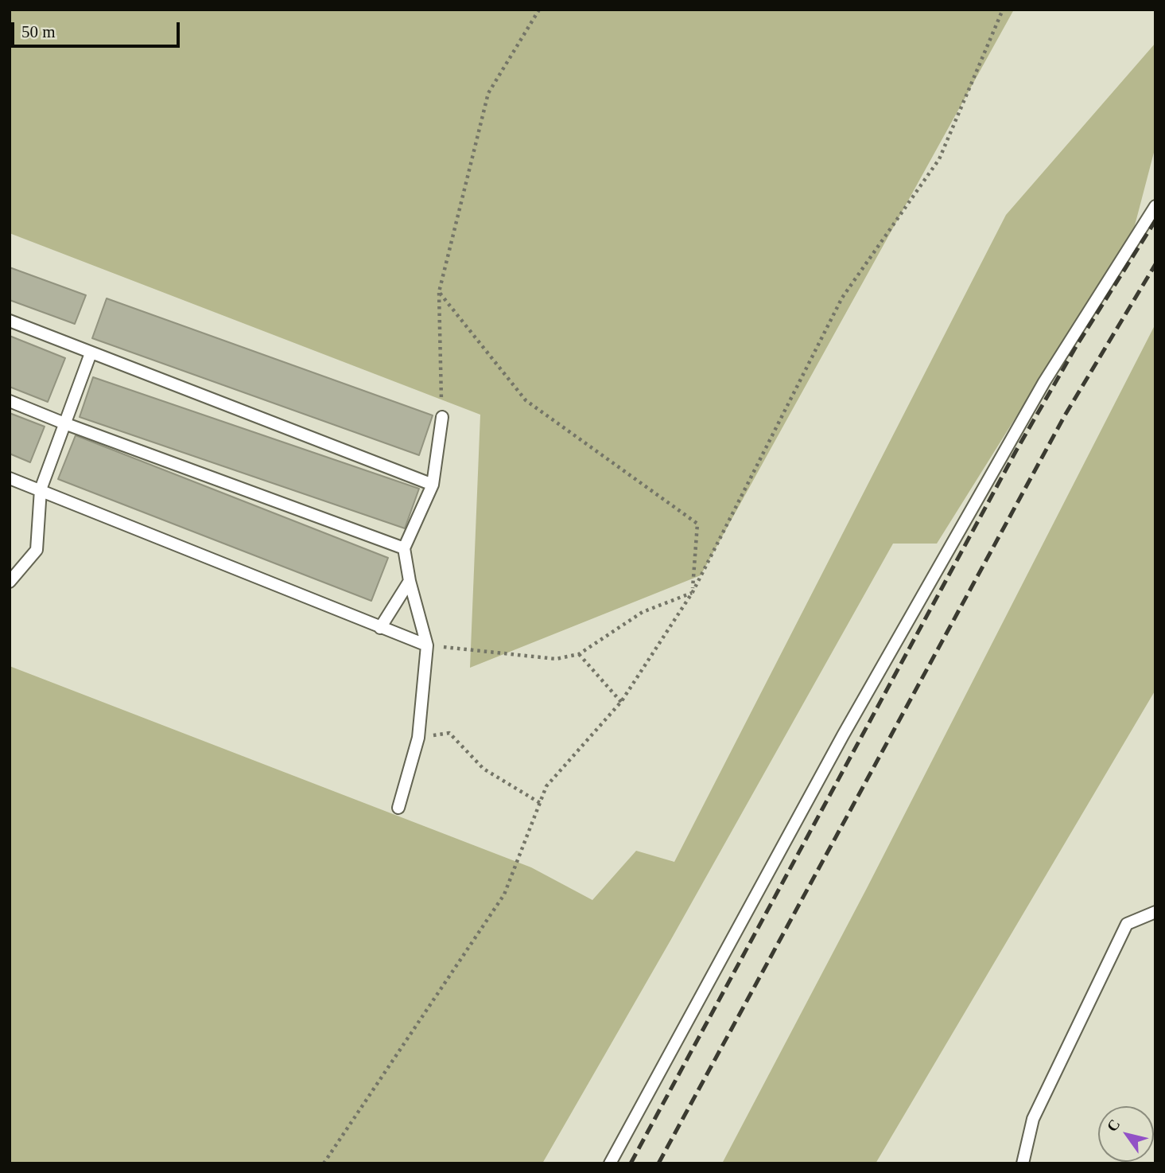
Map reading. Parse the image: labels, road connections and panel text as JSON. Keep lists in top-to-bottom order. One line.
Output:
{"scale_bar":"50 m","north":"top left"}
